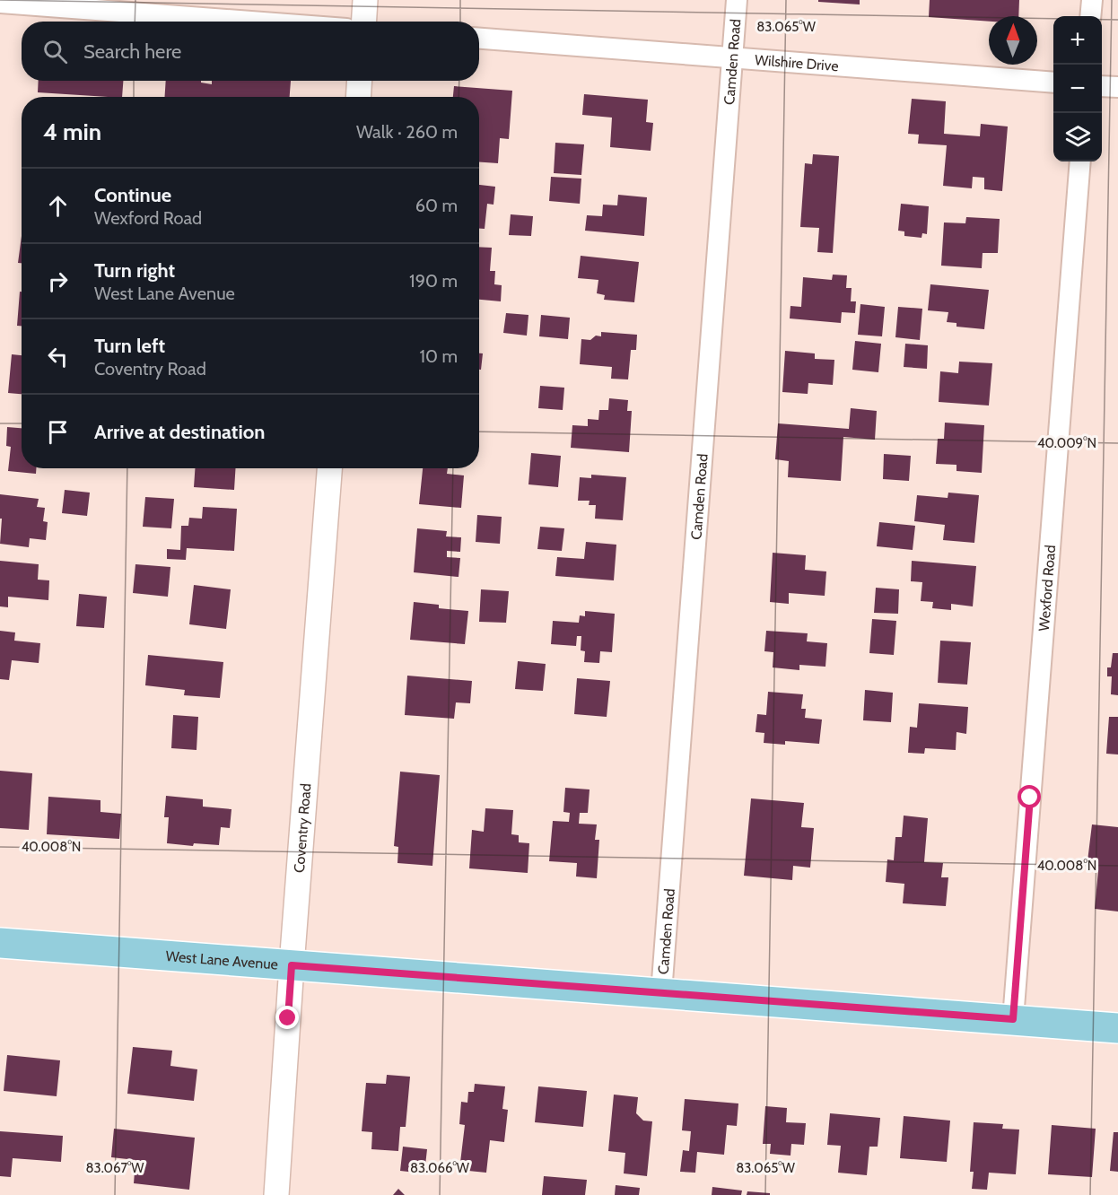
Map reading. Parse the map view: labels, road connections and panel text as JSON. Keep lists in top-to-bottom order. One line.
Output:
{"streets":{"main road":["West Lane Avenue"],"street":["Camden Road","Wilshire Drive","Wexford Road","Coventry Road"]},"crossings":[["Camden Road","Wilshire Drive"],["Camden Road","West Lane Avenue"],["Wexford Road","West Lane Avenue"],["Coventry Road","West Lane Avenue"]],"north":"top","page":{"map_buttons":["+","−"],"search":"Search here","heading":["4 min","Walk · 260 m"],"list":[["Continue","Wexford Road","60 m"],["Turn right","West Lane Avenue","190 m"],["Turn left","Coventry Road","10 m"],"Arrive at destination"]},"coordinates":["83.065°W","40.009°N","40.008°N","83.067°W","83.066°W"]}
